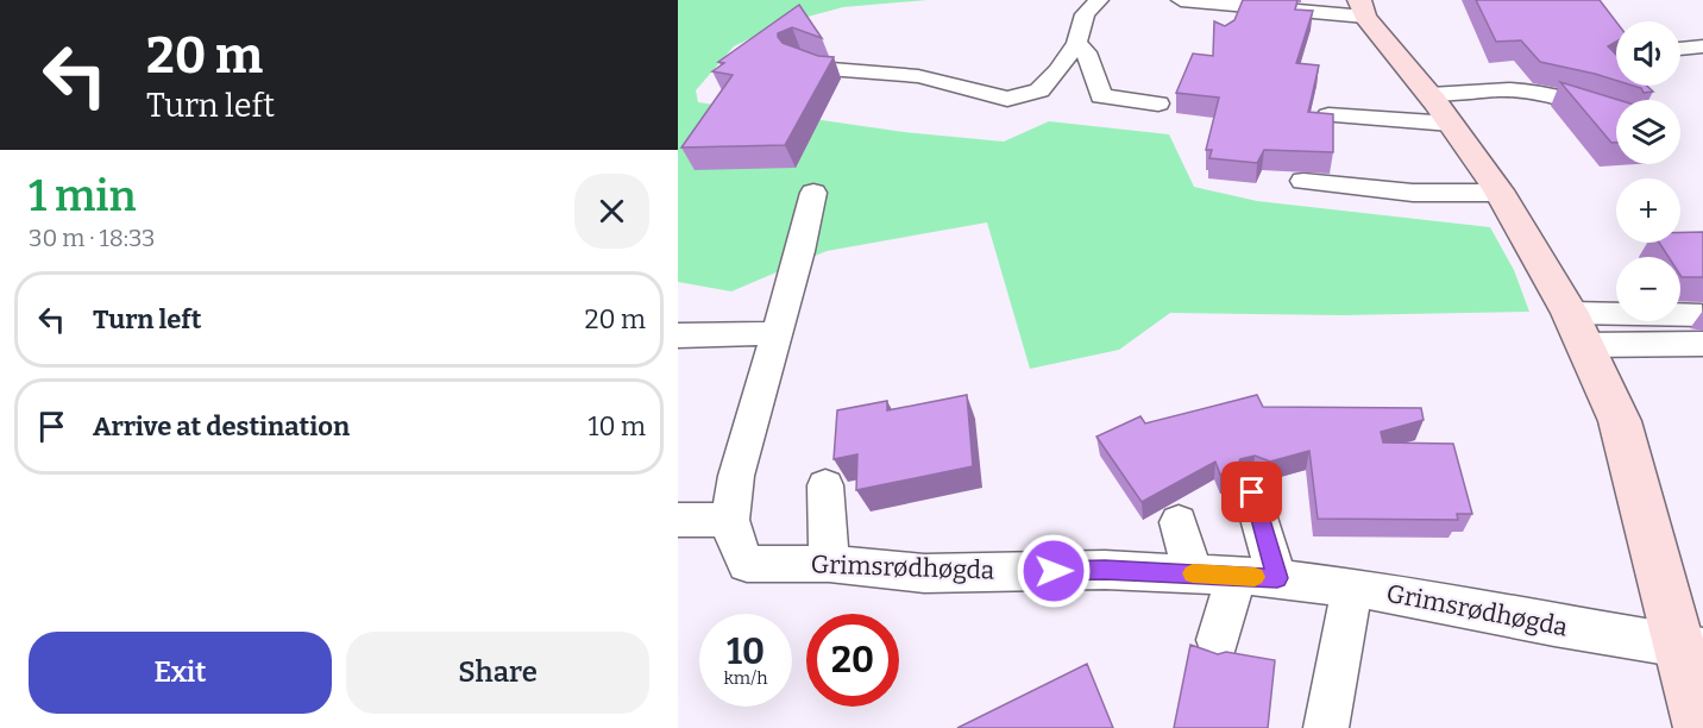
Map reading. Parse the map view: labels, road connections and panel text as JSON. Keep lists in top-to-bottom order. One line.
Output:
{"streets":{"lane":["Grimsrødhøgda"]},"page":{"turn":["20 m","Turn left"],"map_buttons":["+","−"],"heading":["1 min","30 m · 18:33"],"list":[{"name":"Turn left","value":"20 m"},{"name":"Arrive at destination","value":"10 m"}],"speed":"10 km/h","limit":"20","buttons":["Exit","Share"]}}
